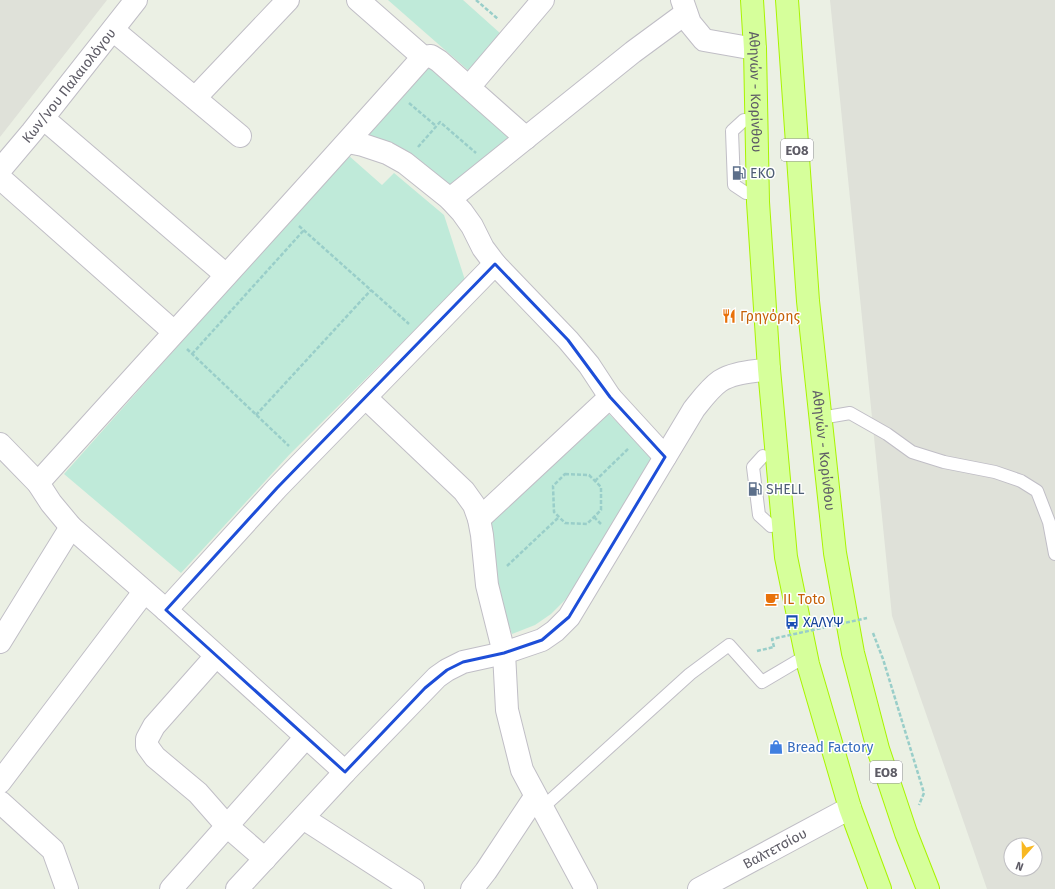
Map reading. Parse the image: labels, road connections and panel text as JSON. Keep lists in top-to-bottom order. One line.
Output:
{"streets":{"highway":["Αθηνών - Κορίνθου","ΕΟ8"],"street":["Κων/νου Παλαιολόγου","Βαλτετσίου"]},"crossings":[["Αθηνών - Κορίνθου","Βαλτετσίου"]],"places":{"fuel station":["EKO","SHELL"],"restaurant":["Γρηγόρης"],"cafe":["IL Toto"],"bus stop":["ΧΑΛΥΨ"],"shop":["Bread Factory"]},"north":"bottom"}
